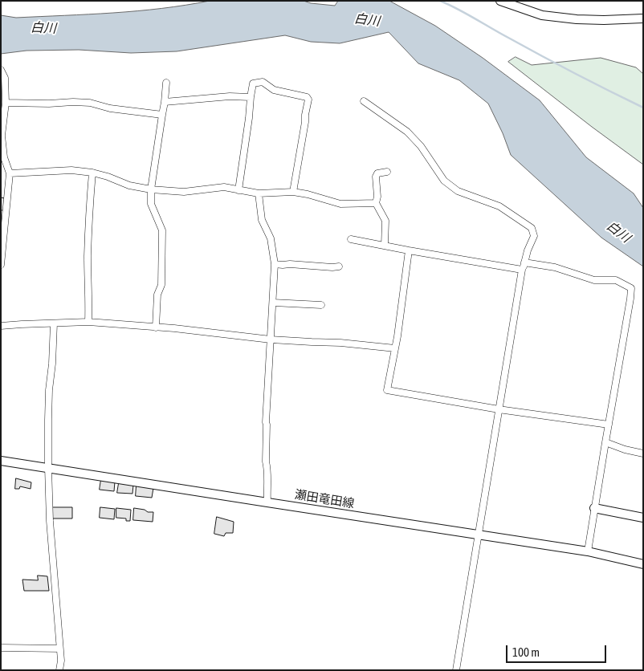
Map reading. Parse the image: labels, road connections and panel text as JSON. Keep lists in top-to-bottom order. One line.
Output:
{"streets":{"main road":["瀬田竜田線"]},"water":["白川"],"scale_bar":"100 m"}
